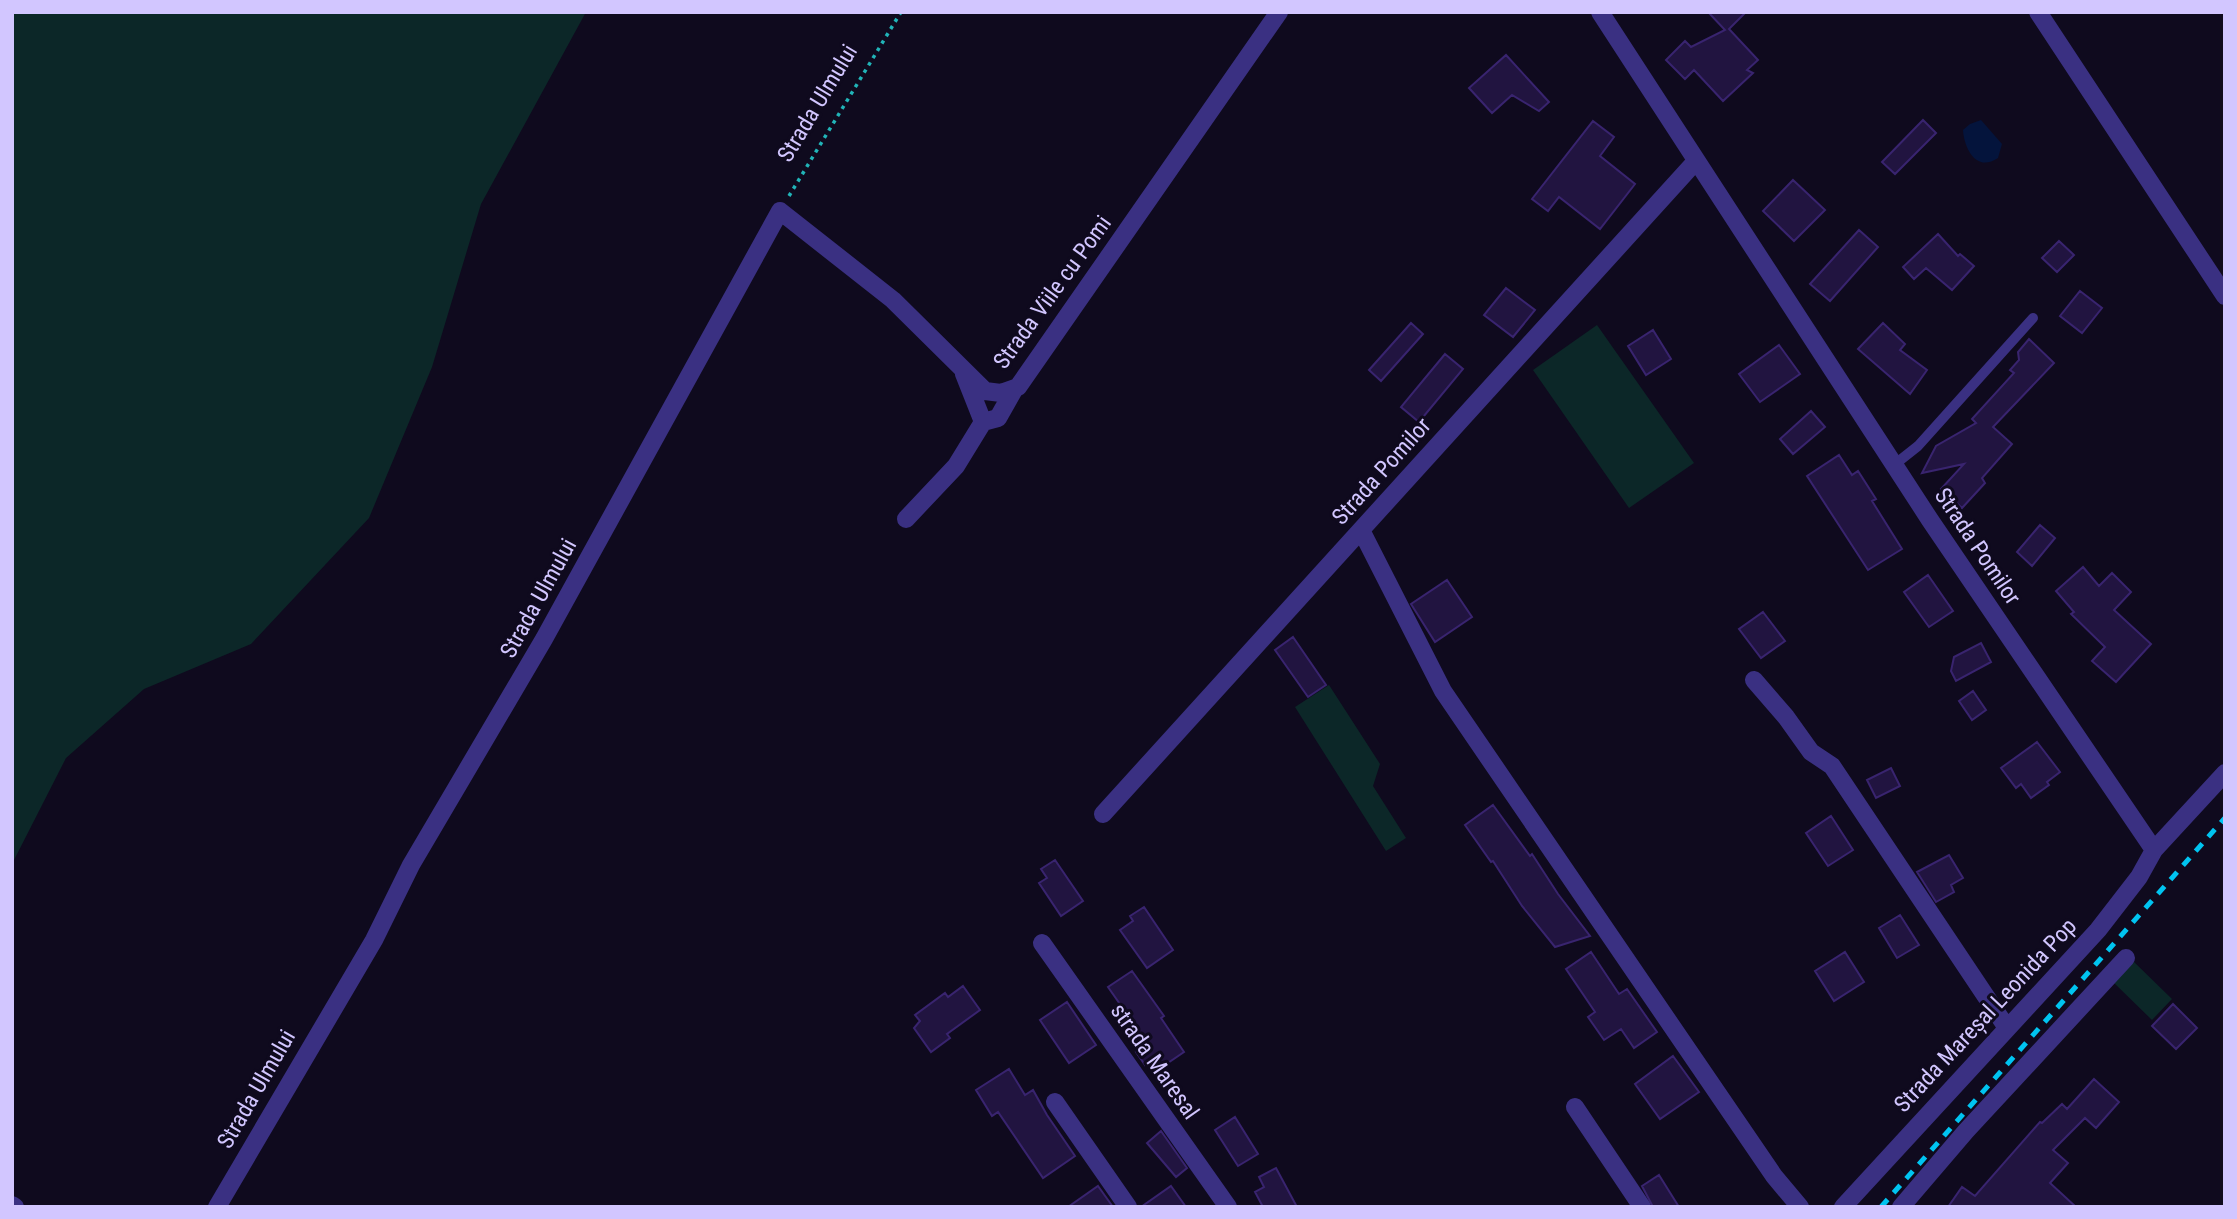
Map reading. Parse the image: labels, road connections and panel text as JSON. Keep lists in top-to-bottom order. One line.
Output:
{"streets":{"street":["Strada Ulmului","Strada Viile cu Pomi","Strada Pomilor","Strada Mareșal Leonida Pop","strada Maresal"]},"crossings":[["Strada Ulmului","Strada Viile cu Pomi"],["Strada Pomilor","Strada Mareșal Leonida Pop"]]}
